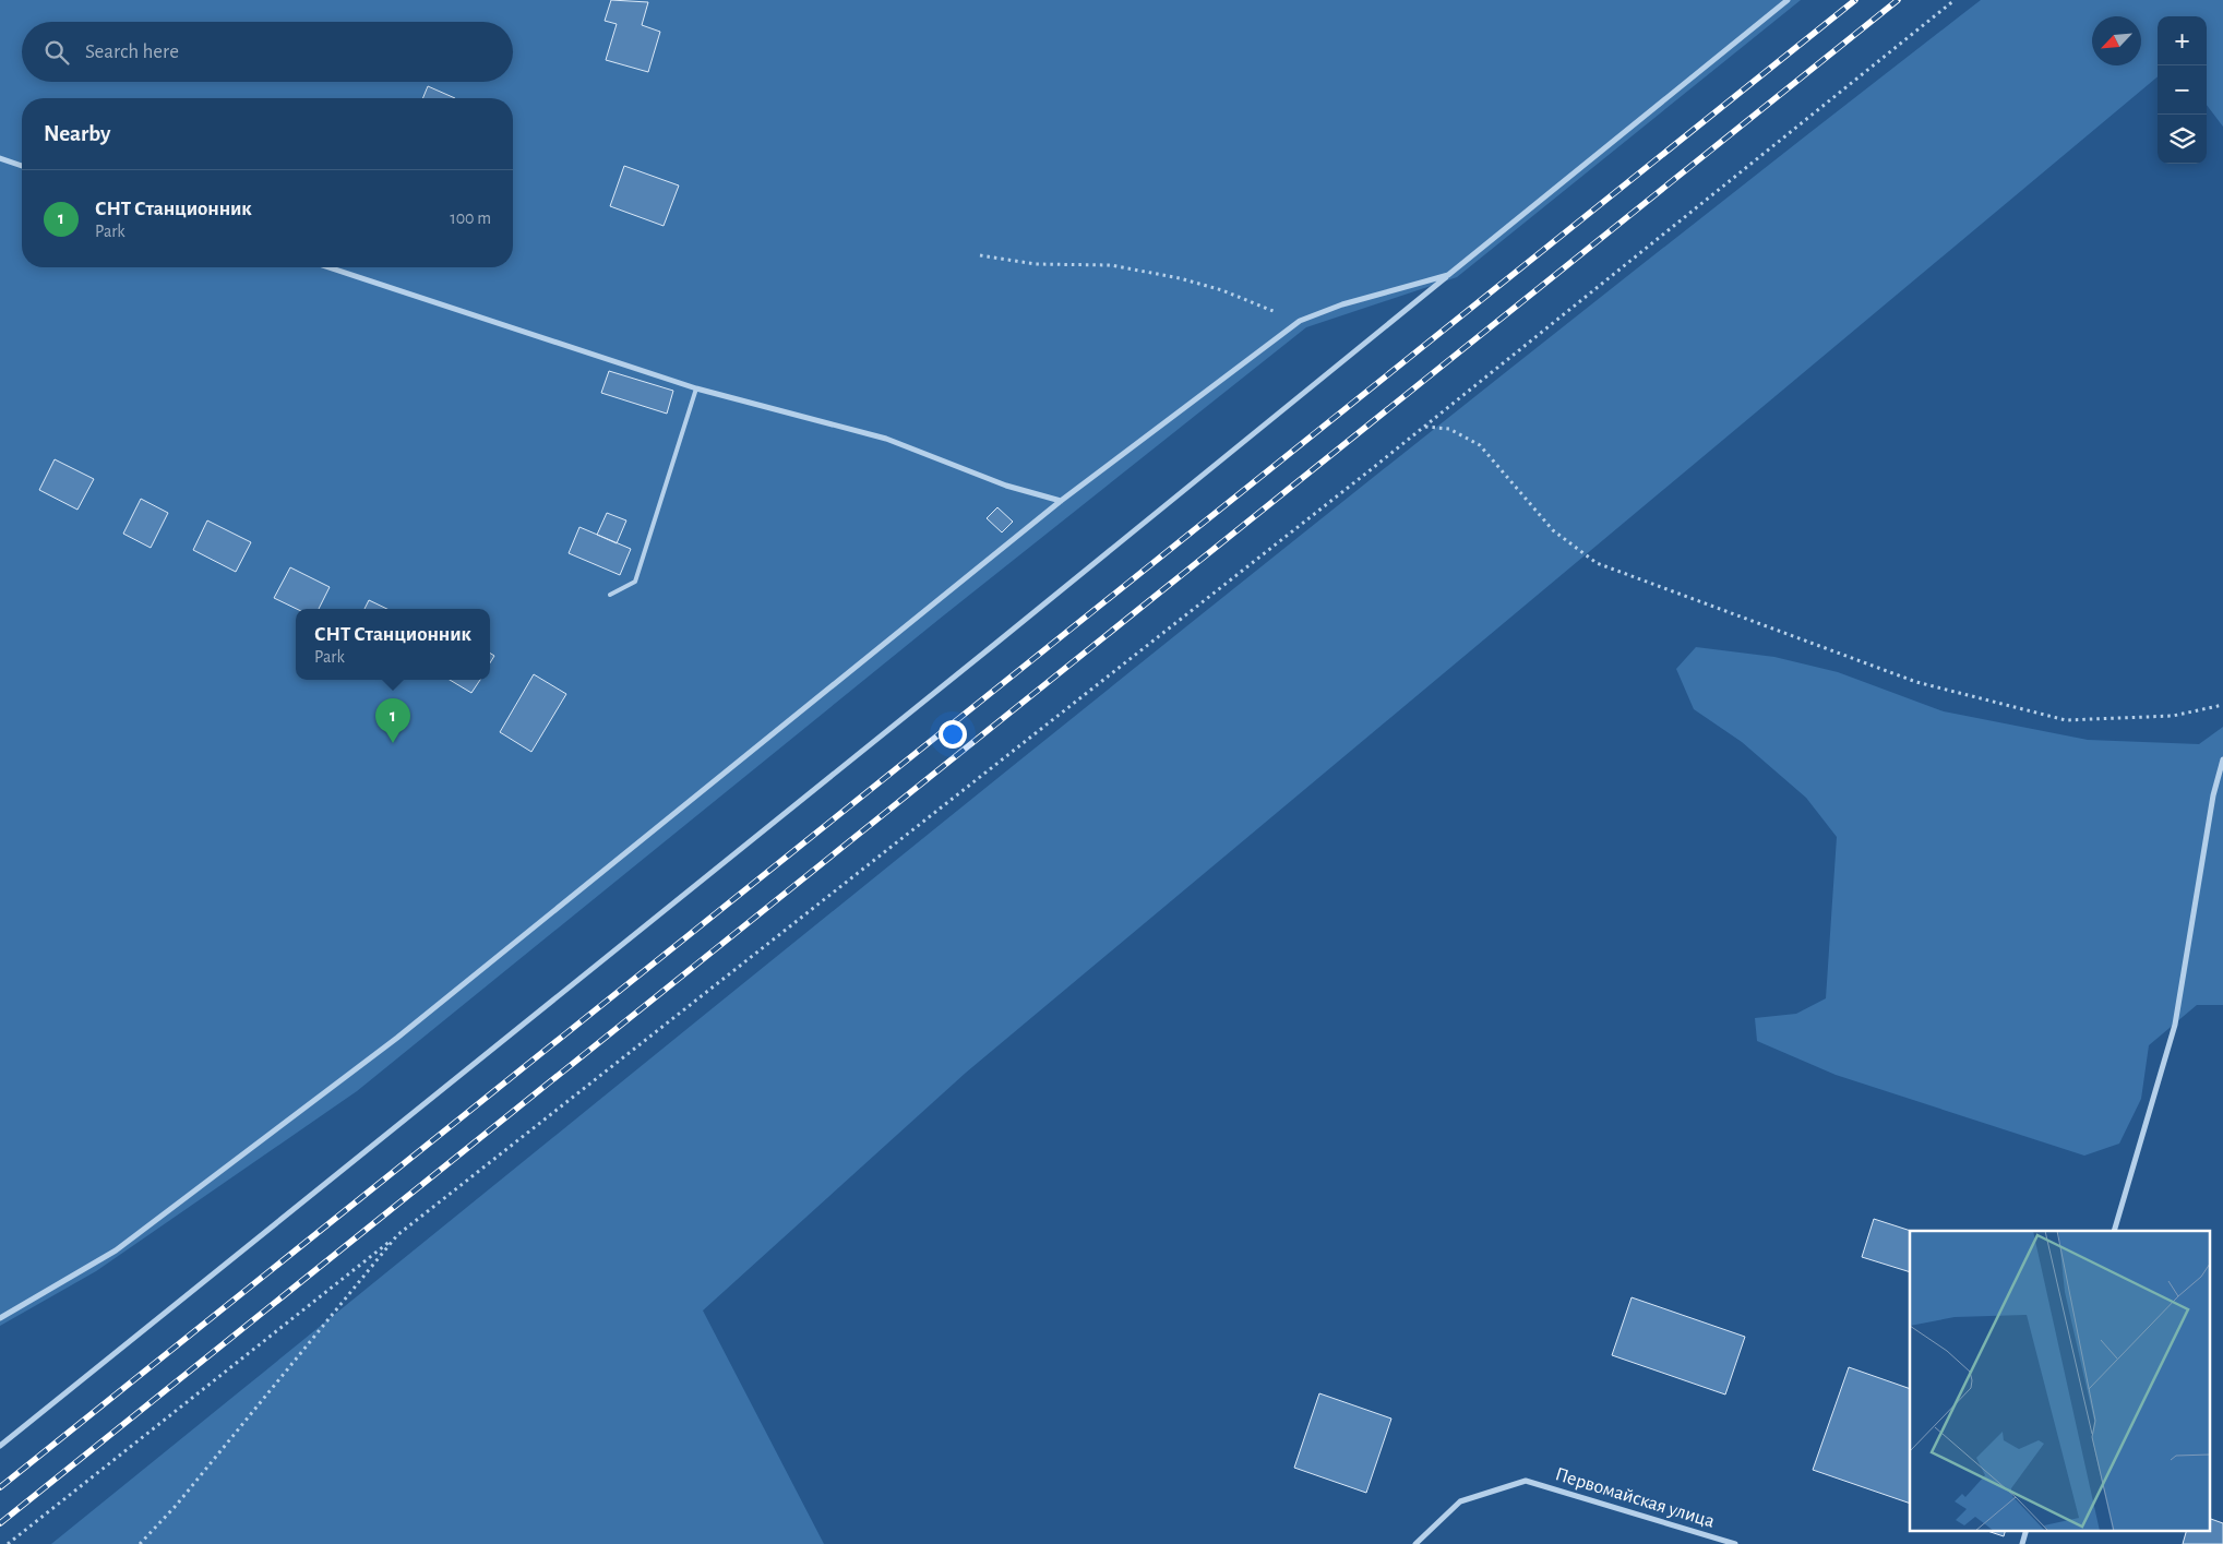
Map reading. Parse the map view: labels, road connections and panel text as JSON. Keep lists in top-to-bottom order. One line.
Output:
{"streets":{"street":["Первомайская улица"]},"north":"bottom left","page":{"map_buttons":["+","−"],"search":"Search here","heading":"Nearby","list":[{"mark":"1","name":"СНТ Станционник","note":"Park","value":"100 m"}],"popup":["СНТ Станционник","Park"],"pins":"1"}}
